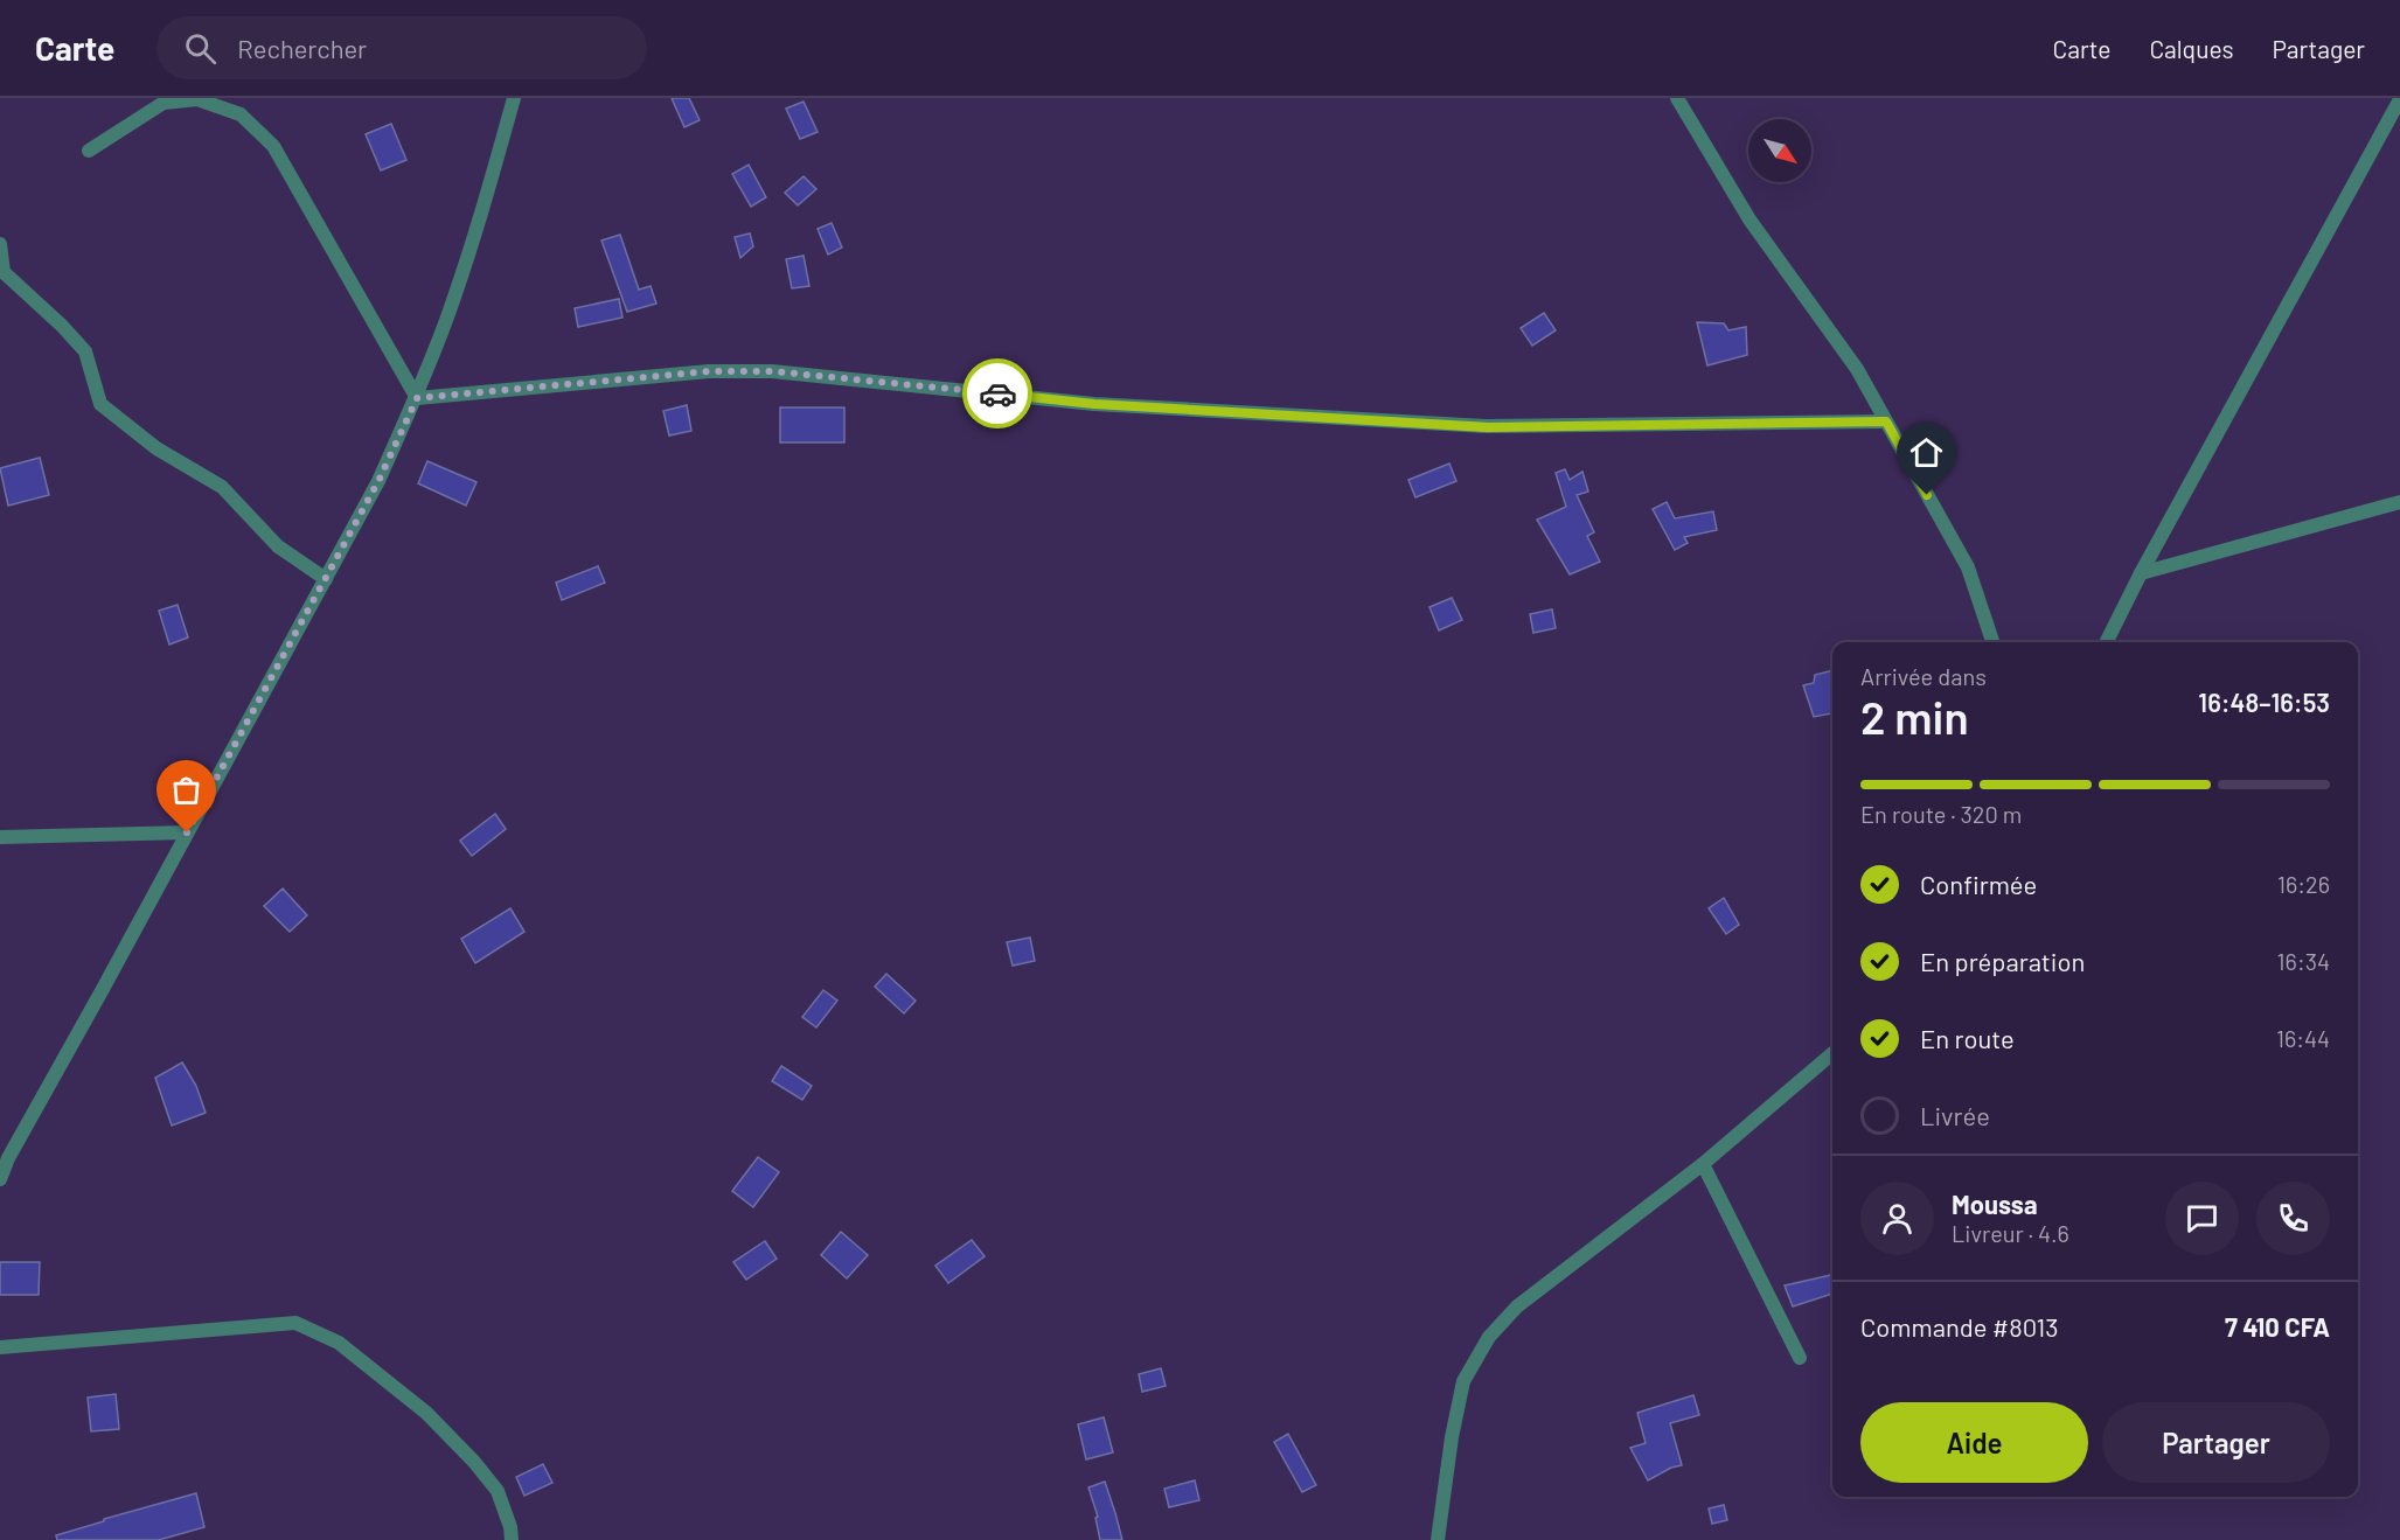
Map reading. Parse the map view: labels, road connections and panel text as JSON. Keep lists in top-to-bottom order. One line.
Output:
{"north":"bottom right","page":{"header":"Carte","search":"Rechercher","nav":["Carte","Calques","Partager"],"heading":["2 min","Arrivée dans","16:48–16:53"],"panel":["Moussa","Livreur · 4.6","Commande #8013","7 410 CFA"],"bar":"En route · 320 m","list":[["Confirmée","16:26"],["En préparation","16:34"],["En route","16:44"],"Livrée"],"buttons":["Aide","Partager"]}}
